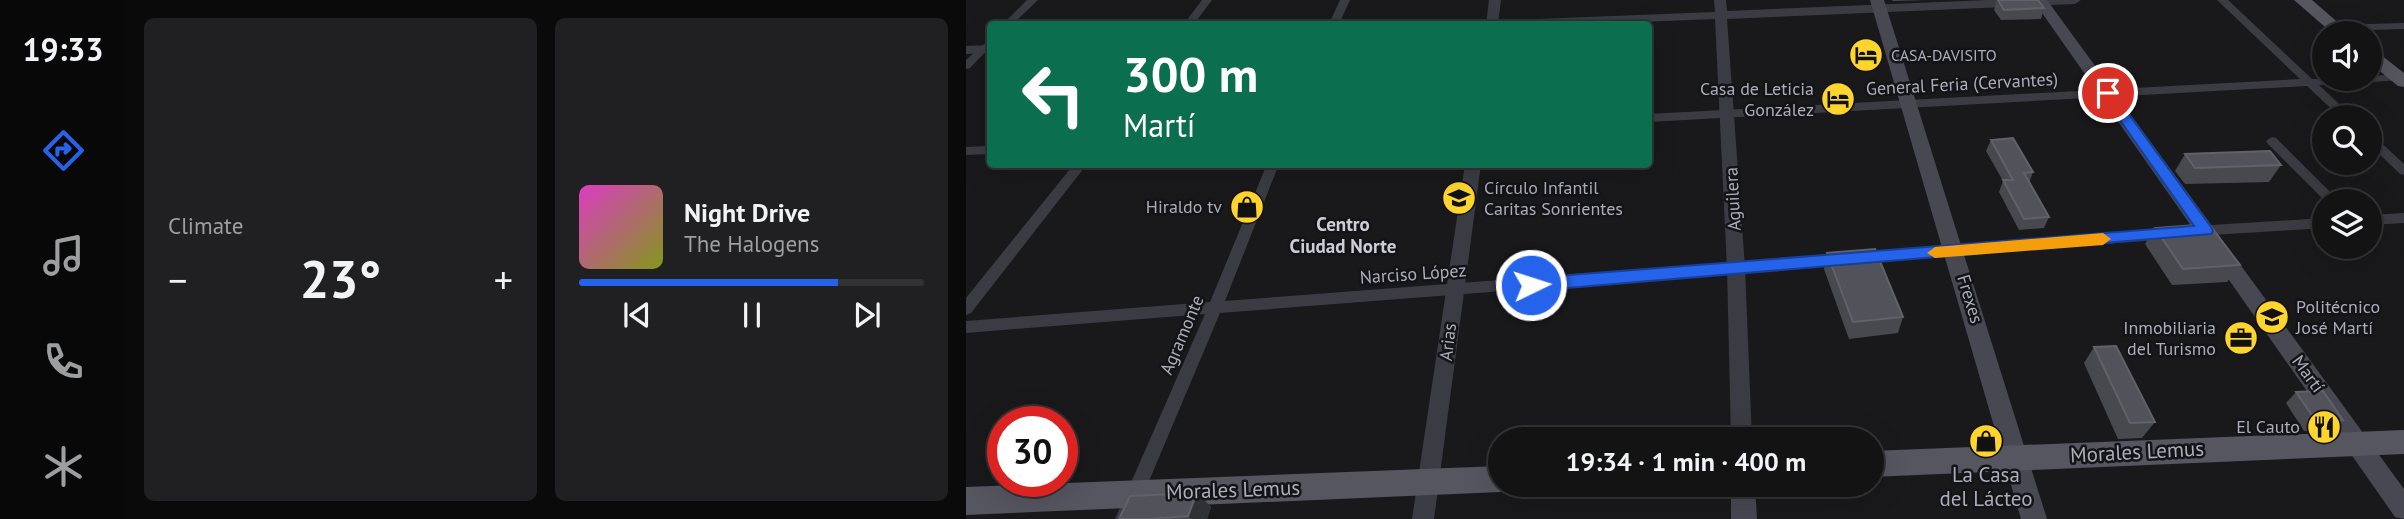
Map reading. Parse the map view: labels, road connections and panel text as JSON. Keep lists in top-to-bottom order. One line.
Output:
{"streets":{"main road":["Frexes","Martí","Morales Lemus"],"street":["General Feria (Cervantes)","Aguilera","Narciso López","Agramonte","Arias"]},"crossings":[["General Feria (Cervantes)","Aguilera"],["General Feria (Cervantes)","Frexes"],["General Feria (Cervantes)","Martí"],["Aguilera","Narciso López"],["Narciso López","Frexes"],["Narciso López","Agramonte"],["Narciso López","Arias"],["Narciso López","Martí"],["Frexes","Morales Lemus"],["Agramonte","Morales Lemus"],["Arias","Morales Lemus"],["Martí","Morales Lemus"]],"districts":["Centro Ciudad Norte"],"places":{"hotel":["CASA-DAVISITO","Casa de Leticia González"],"school or university":["Círculo Infantil Caritas Sonrientes","Politécnico José Martí"],"shop":["Hiraldo tv","La Casa del Lácteo"],"office":["Inmobiliaria del Turismo"],"restaurant":["El Cauto"]},"page":{"tabs":"19:33","tile":"Climate","turn":["300 m","Martí"],"song":["Night Drive","The Halogens"],"heat":["−","23°","+"],"limit":"30","trip":"19:34 · 1 min · 400 m"}}
